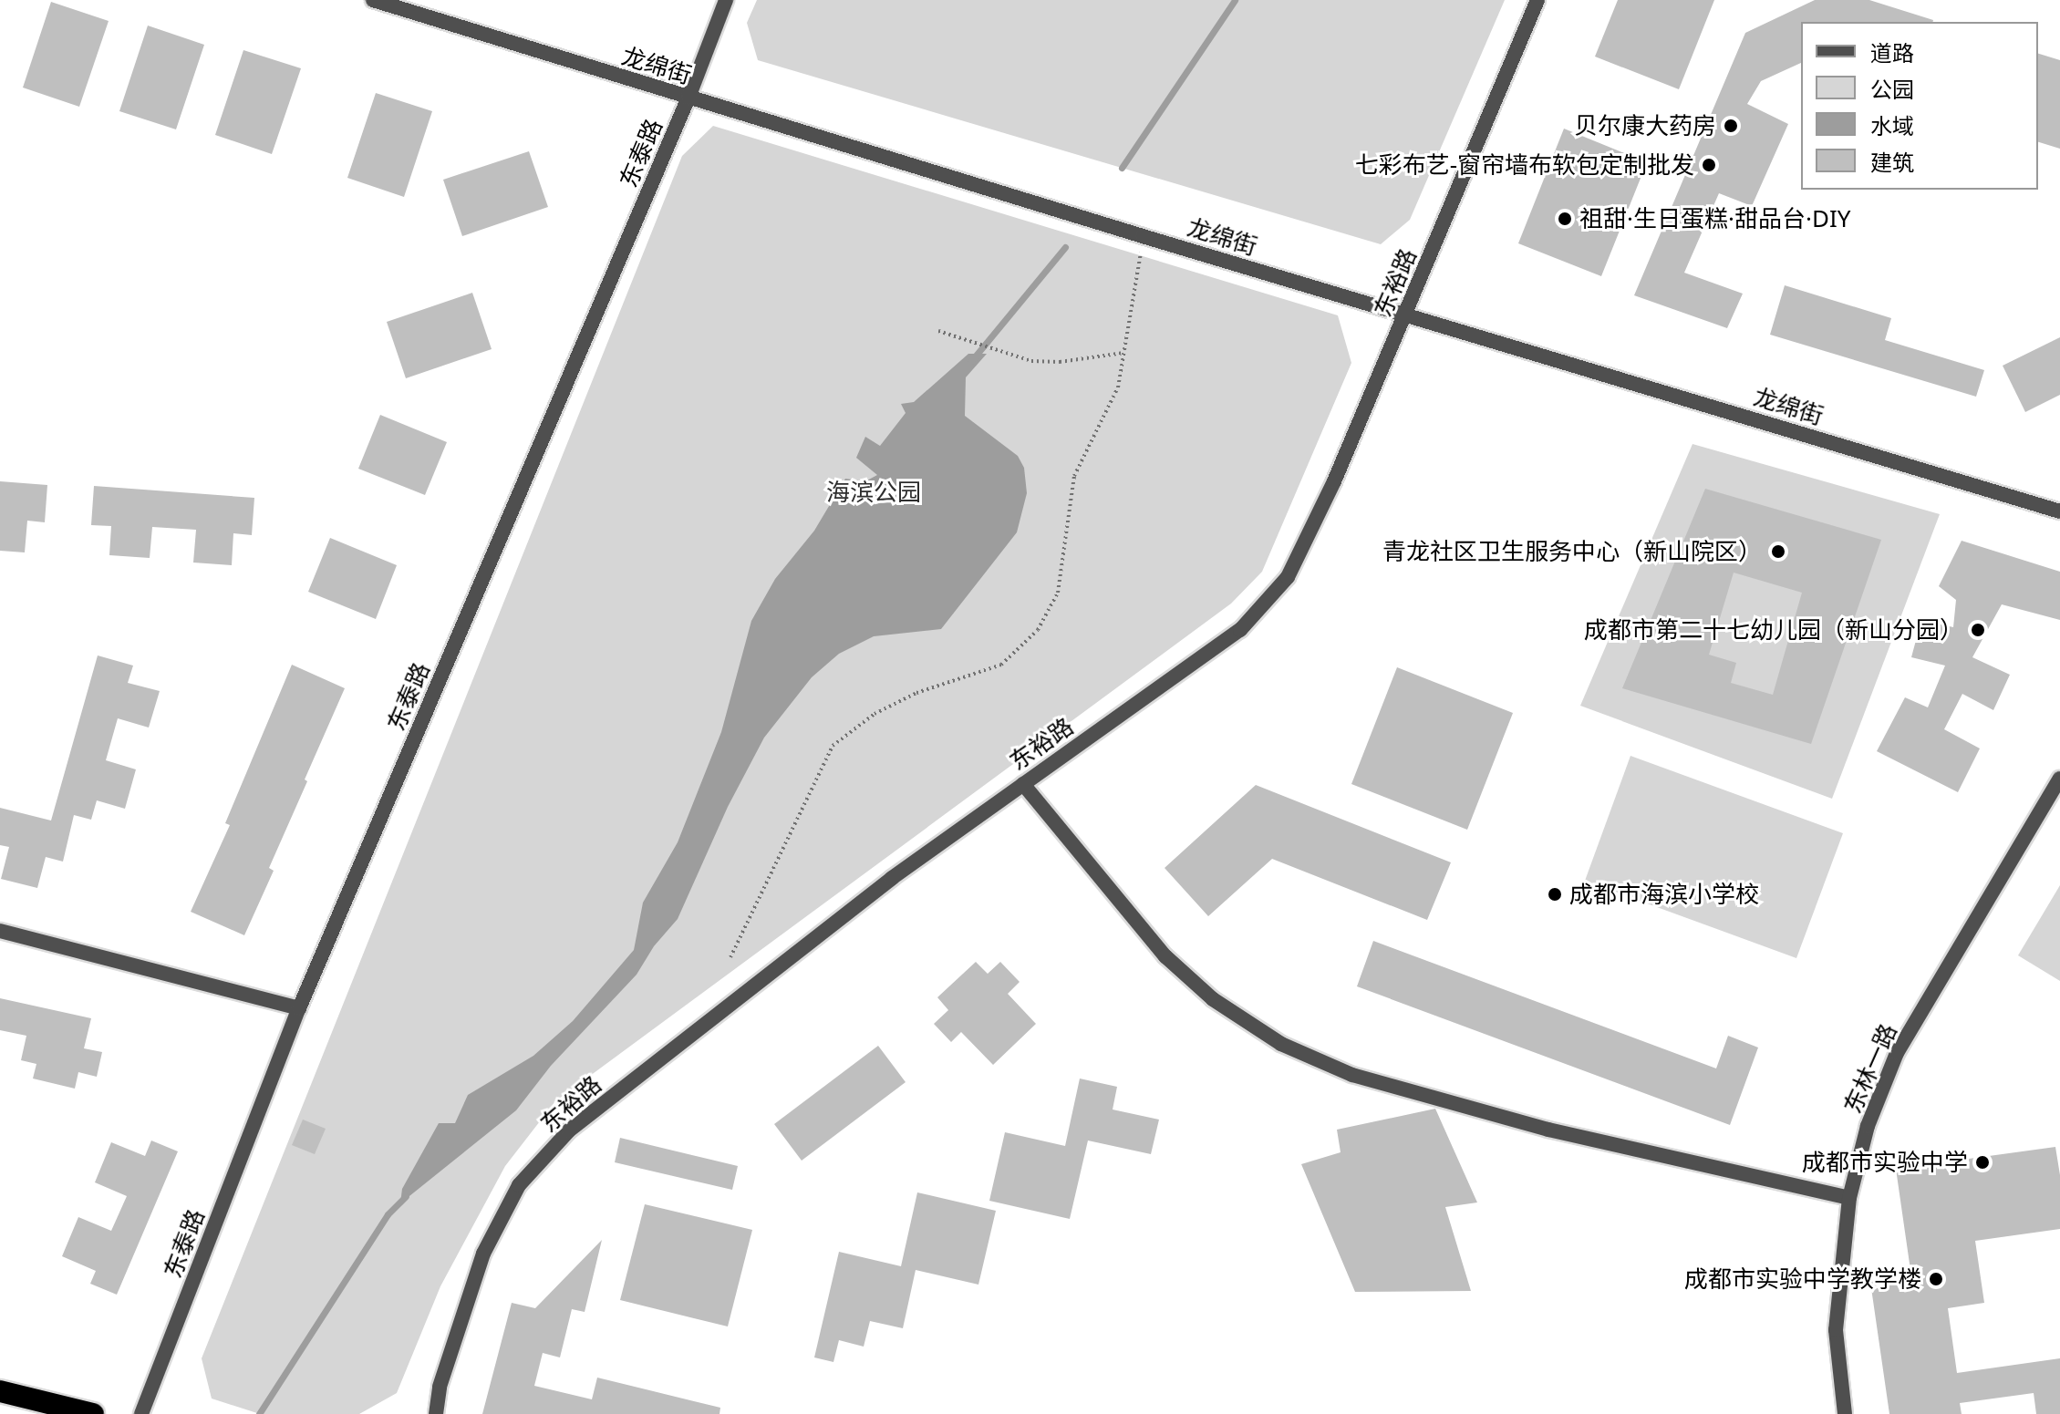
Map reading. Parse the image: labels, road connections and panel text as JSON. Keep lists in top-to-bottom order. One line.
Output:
{"streets":{"street":["龙绵街","东泰路","东裕路","东林一路"]},"crossings":[["龙绵街","东泰路"],["龙绵街","东裕路"]],"parks":["海滨公园"],"places":["贝尔康大药房","七彩布艺-窗帘墙布软包定制批发","祖甜·生日蛋糕·甜品台·DIY","青龙社区卫生服务中心（新山院区）","成都市第二十七幼儿园（新山分园）","成都市海滨小学校","成都市实验中学","成都市实验中学教学楼"],"legend":["道路","公园","水域","建筑"]}
